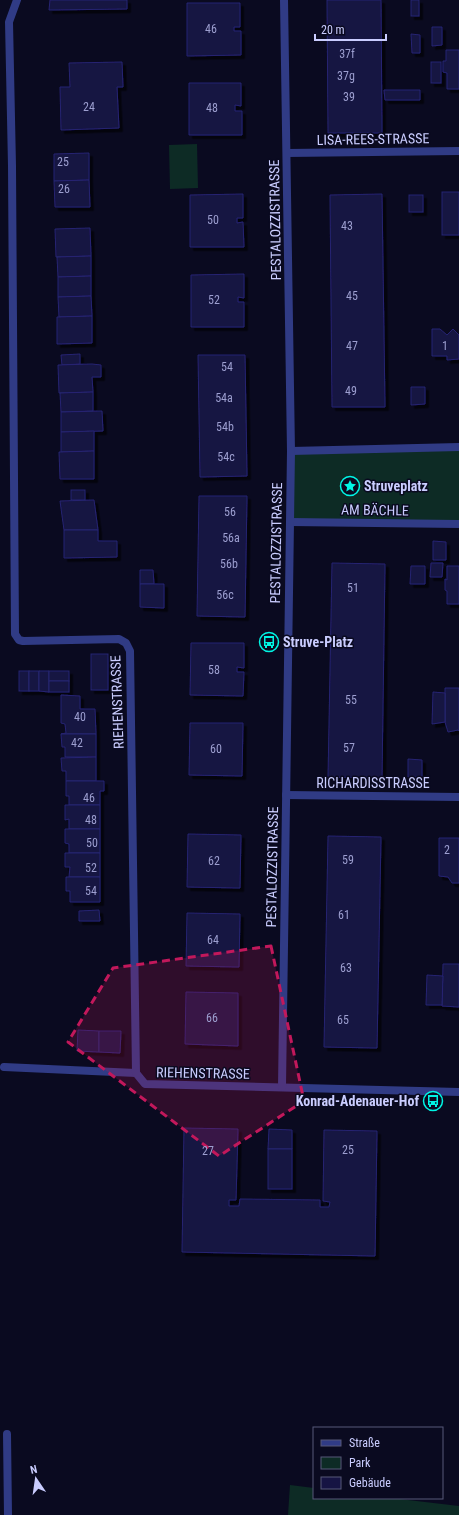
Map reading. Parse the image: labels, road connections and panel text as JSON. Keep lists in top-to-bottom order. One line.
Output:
{"streets":{"street":["LISA-REES-STRASSE","PESTALOZZISTRASSE","AM BÄCHLE","RIEHENSTRASSE","RICHARDISSTRASSE"]},"crossings":[["LISA-REES-STRASSE","PESTALOZZISTRASSE"],["PESTALOZZISTRASSE","AM BÄCHLE"],["PESTALOZZISTRASSE","RIEHENSTRASSE"],["PESTALOZZISTRASSE","RICHARDISSTRASSE"]],"places":{"place":["Struveplatz"],"bus stop":["Struve-Platz","Konrad-Adenauer-Hof"]},"house_numbers":["46","37f","37g","39","24","48","25","26","50","43","45","52","47","1","54","49","54a","54b","54c","56","56a","56b","51","56c","58","55","40","42","57","60","46","48","50","2","59","62","52","54","61","64","63","66","65","25","27"],"legend":["Straße","Park","Gebäude"],"scale_bar":"20 m","north":"top"}
